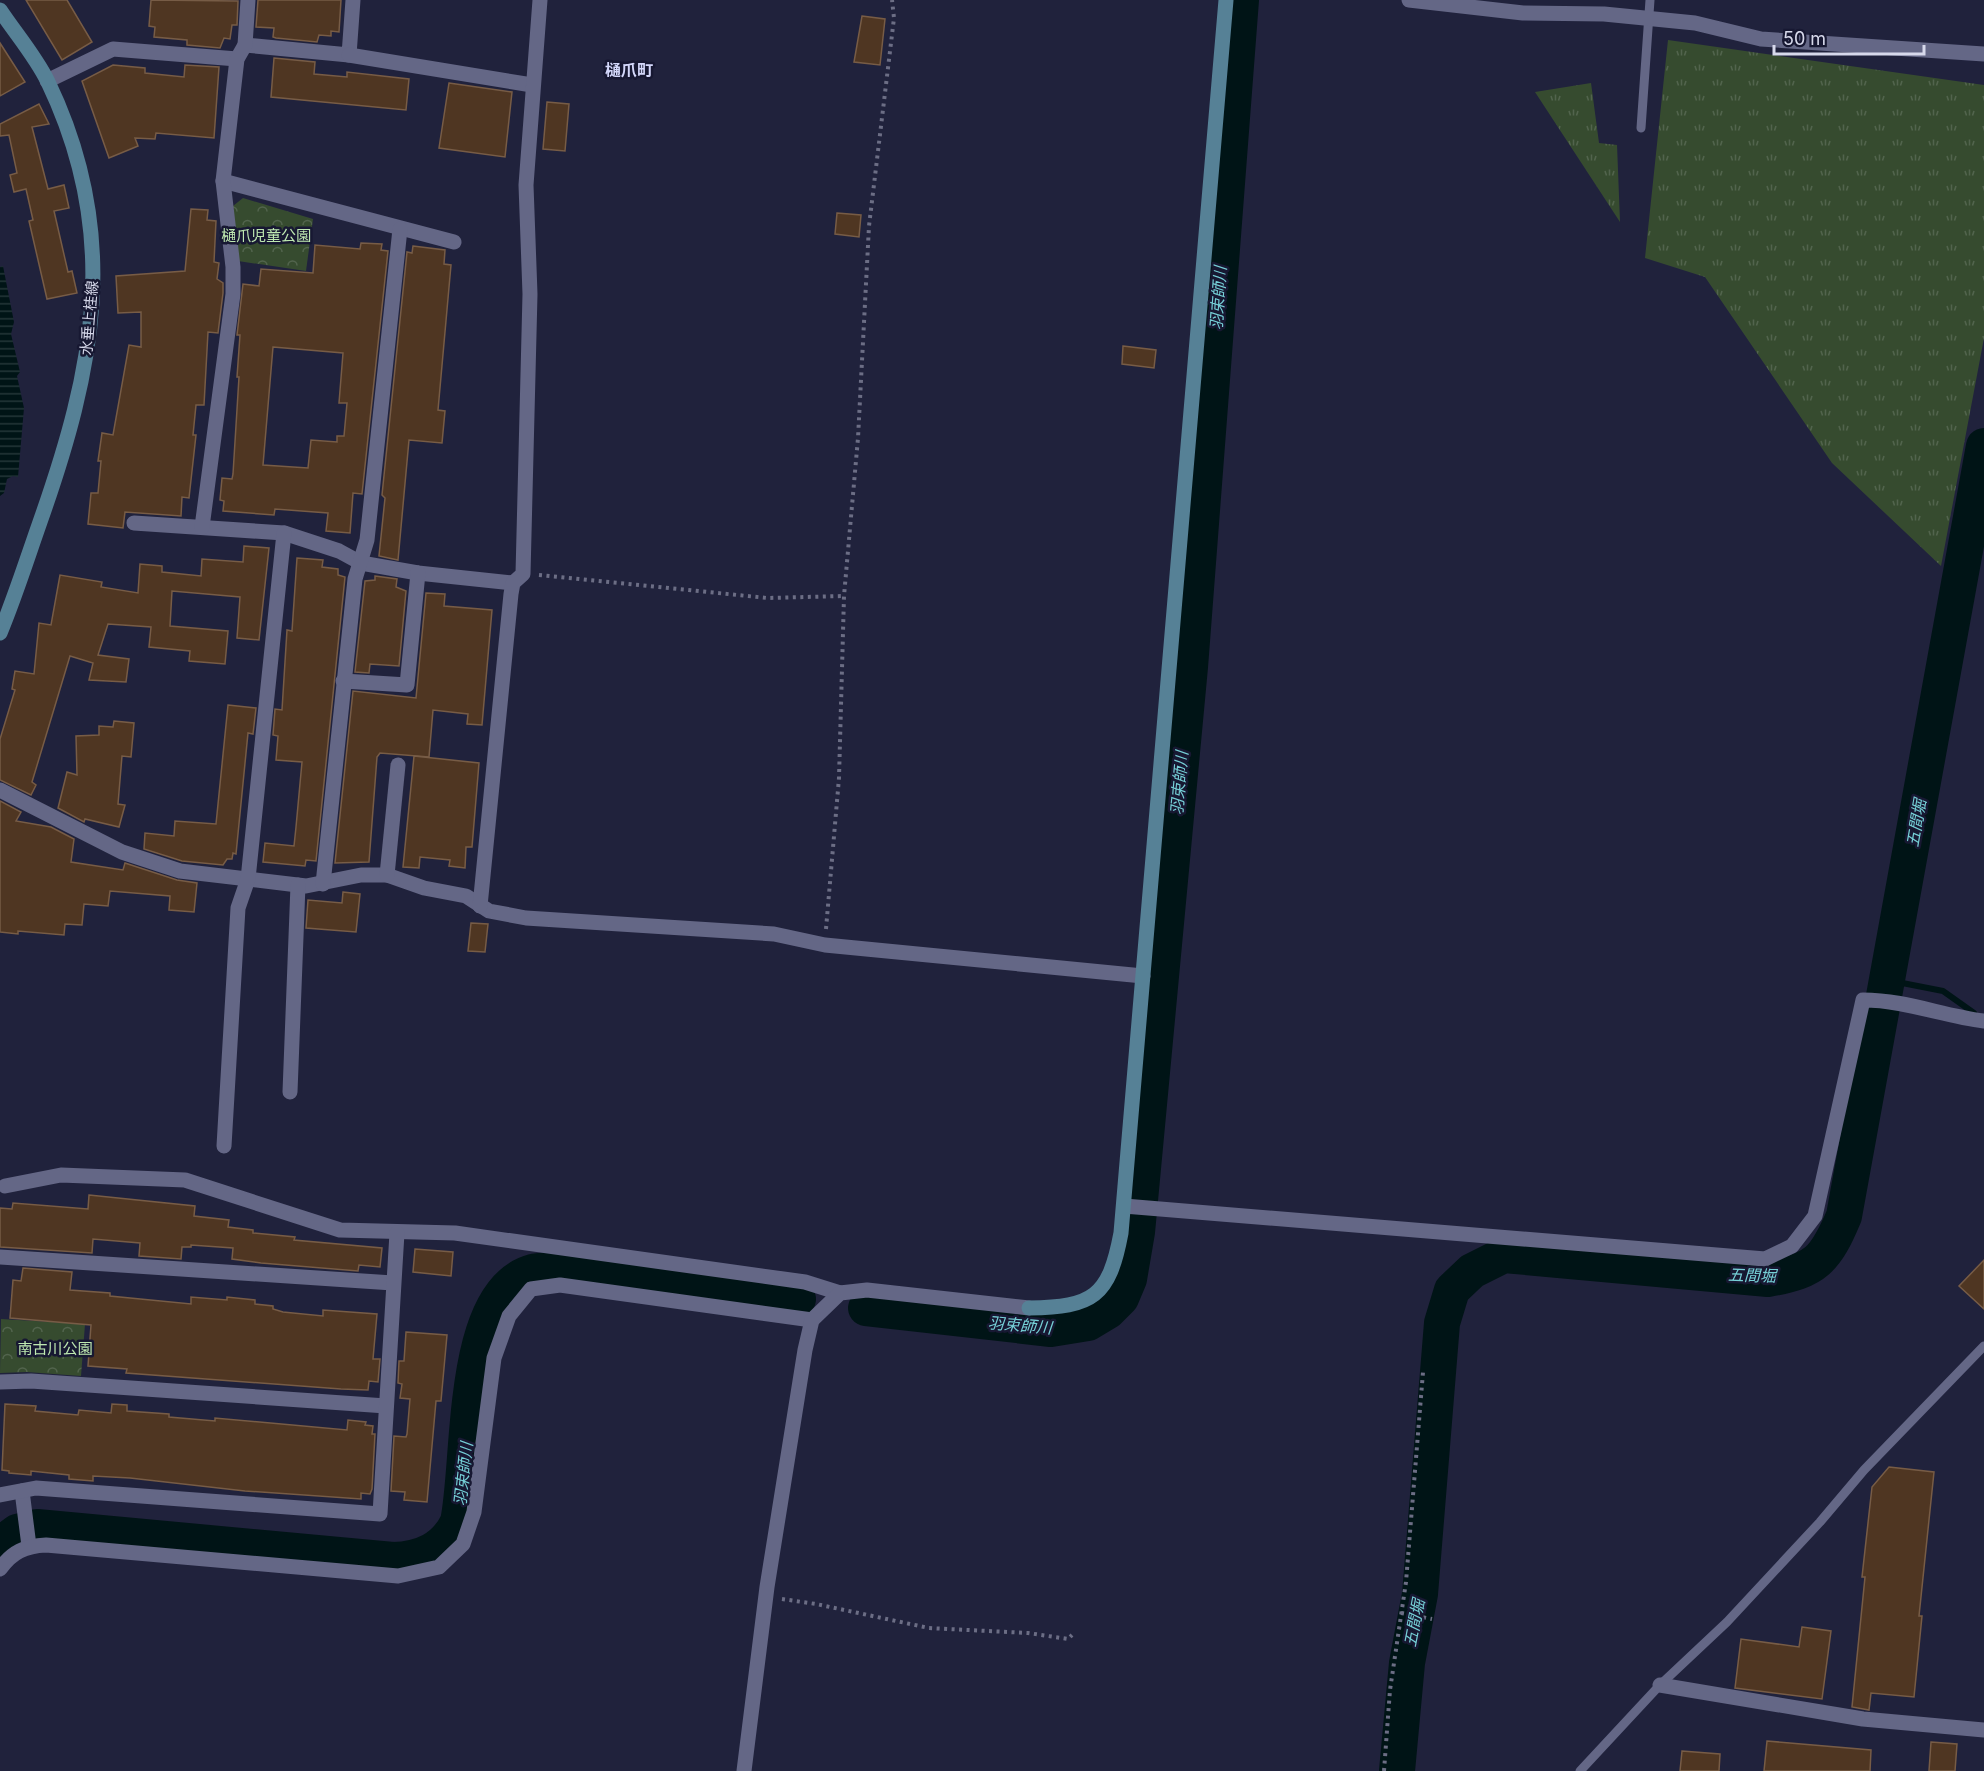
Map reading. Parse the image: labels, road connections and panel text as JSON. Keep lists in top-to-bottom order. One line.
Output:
{"streets":{"street":["水垂上桂線"]},"districts":["樋爪町"],"water":["羽束師川","五間堀"],"parks":["樋爪児童公園","南古川公園"],"scale_bar":"50 m"}
